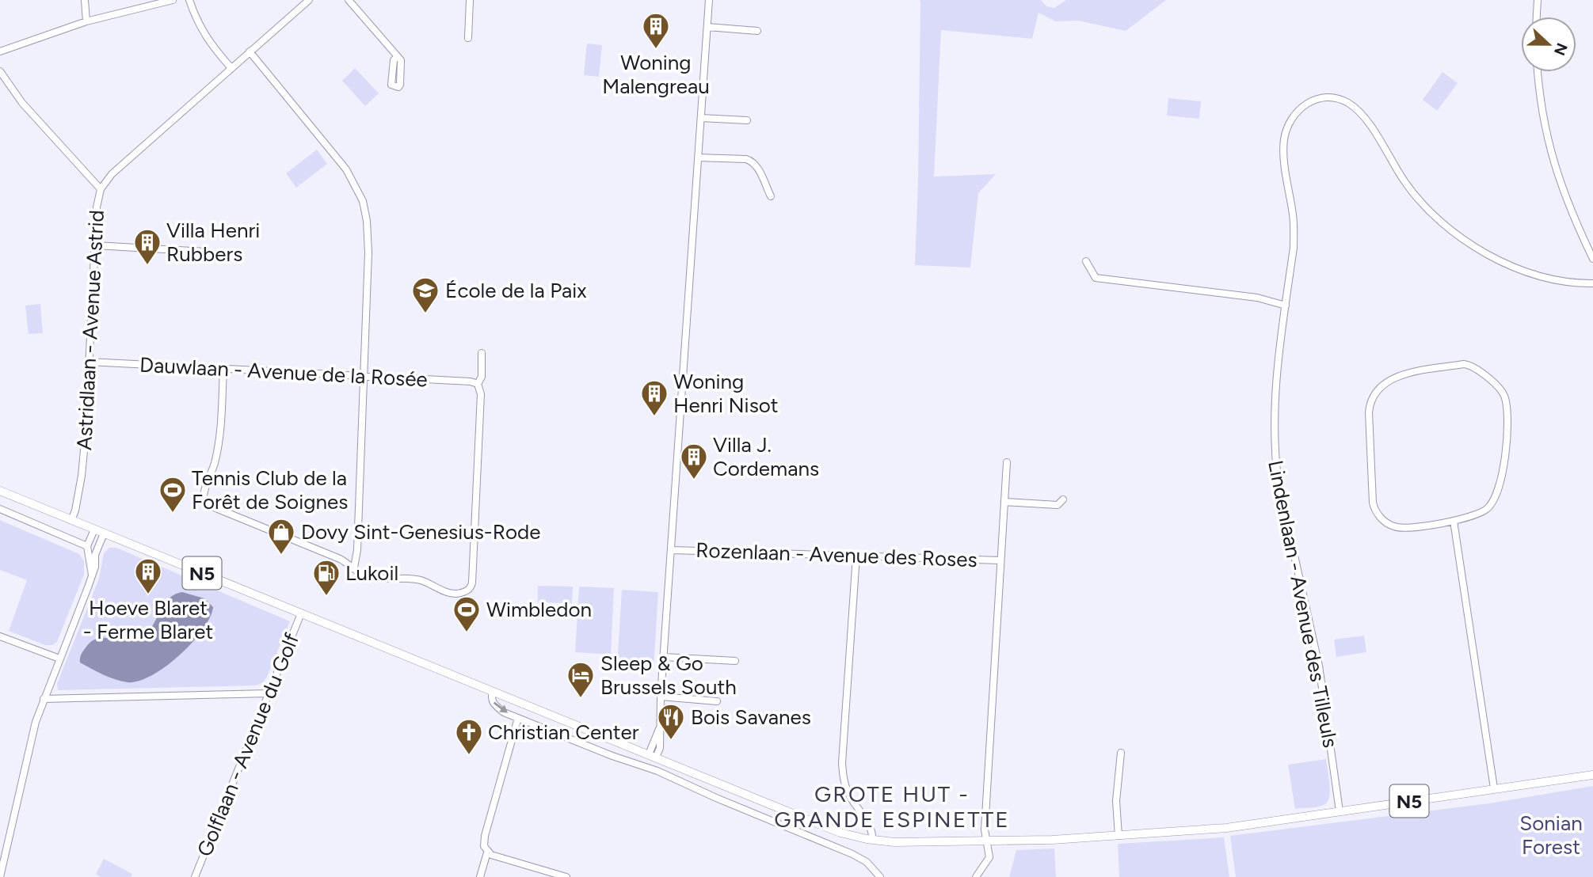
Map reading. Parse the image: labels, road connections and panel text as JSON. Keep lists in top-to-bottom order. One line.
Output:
{"streets":{"main road":["N5"],"street":["Astridlaan - Avenue Astrid","Dauwlaan - Avenue de la Rosée","Rozenlaan - Avenue des Roses","Lindenlaan - Avenue des Tilleuls","Golflaan - Avenue du Golf"]},"crossings":[["Astridlaan - Avenue Astrid","Dauwlaan - Avenue de la Rosée"],["Astridlaan - Avenue Astrid","N5"],["N5","Lindenlaan - Avenue des Tilleuls"],["N5","Golflaan - Avenue du Golf"]],"districts":["GROTE HUT - GRANDE ESPINETTE"],"parks":["Sonian Forest"],"places":{"building":["Woning Malengreau","Villa Henri Rubbers","Woning Henri Nisot","Villa J. Cordemans","Hoeve Blaret - Ferme Blaret"],"school or university":["École de la Paix"],"sports":["Tennis Club de la Forêt de Soignes","Wimbledon"],"shop":["Dovy Sint-Genesius-Rode"],"fuel station":["Lukoil"],"hotel":["Sleep & Go Brussels South"],"restaurant":["Bois Savanes"],"church":["Christian Center"]},"north":"right"}
